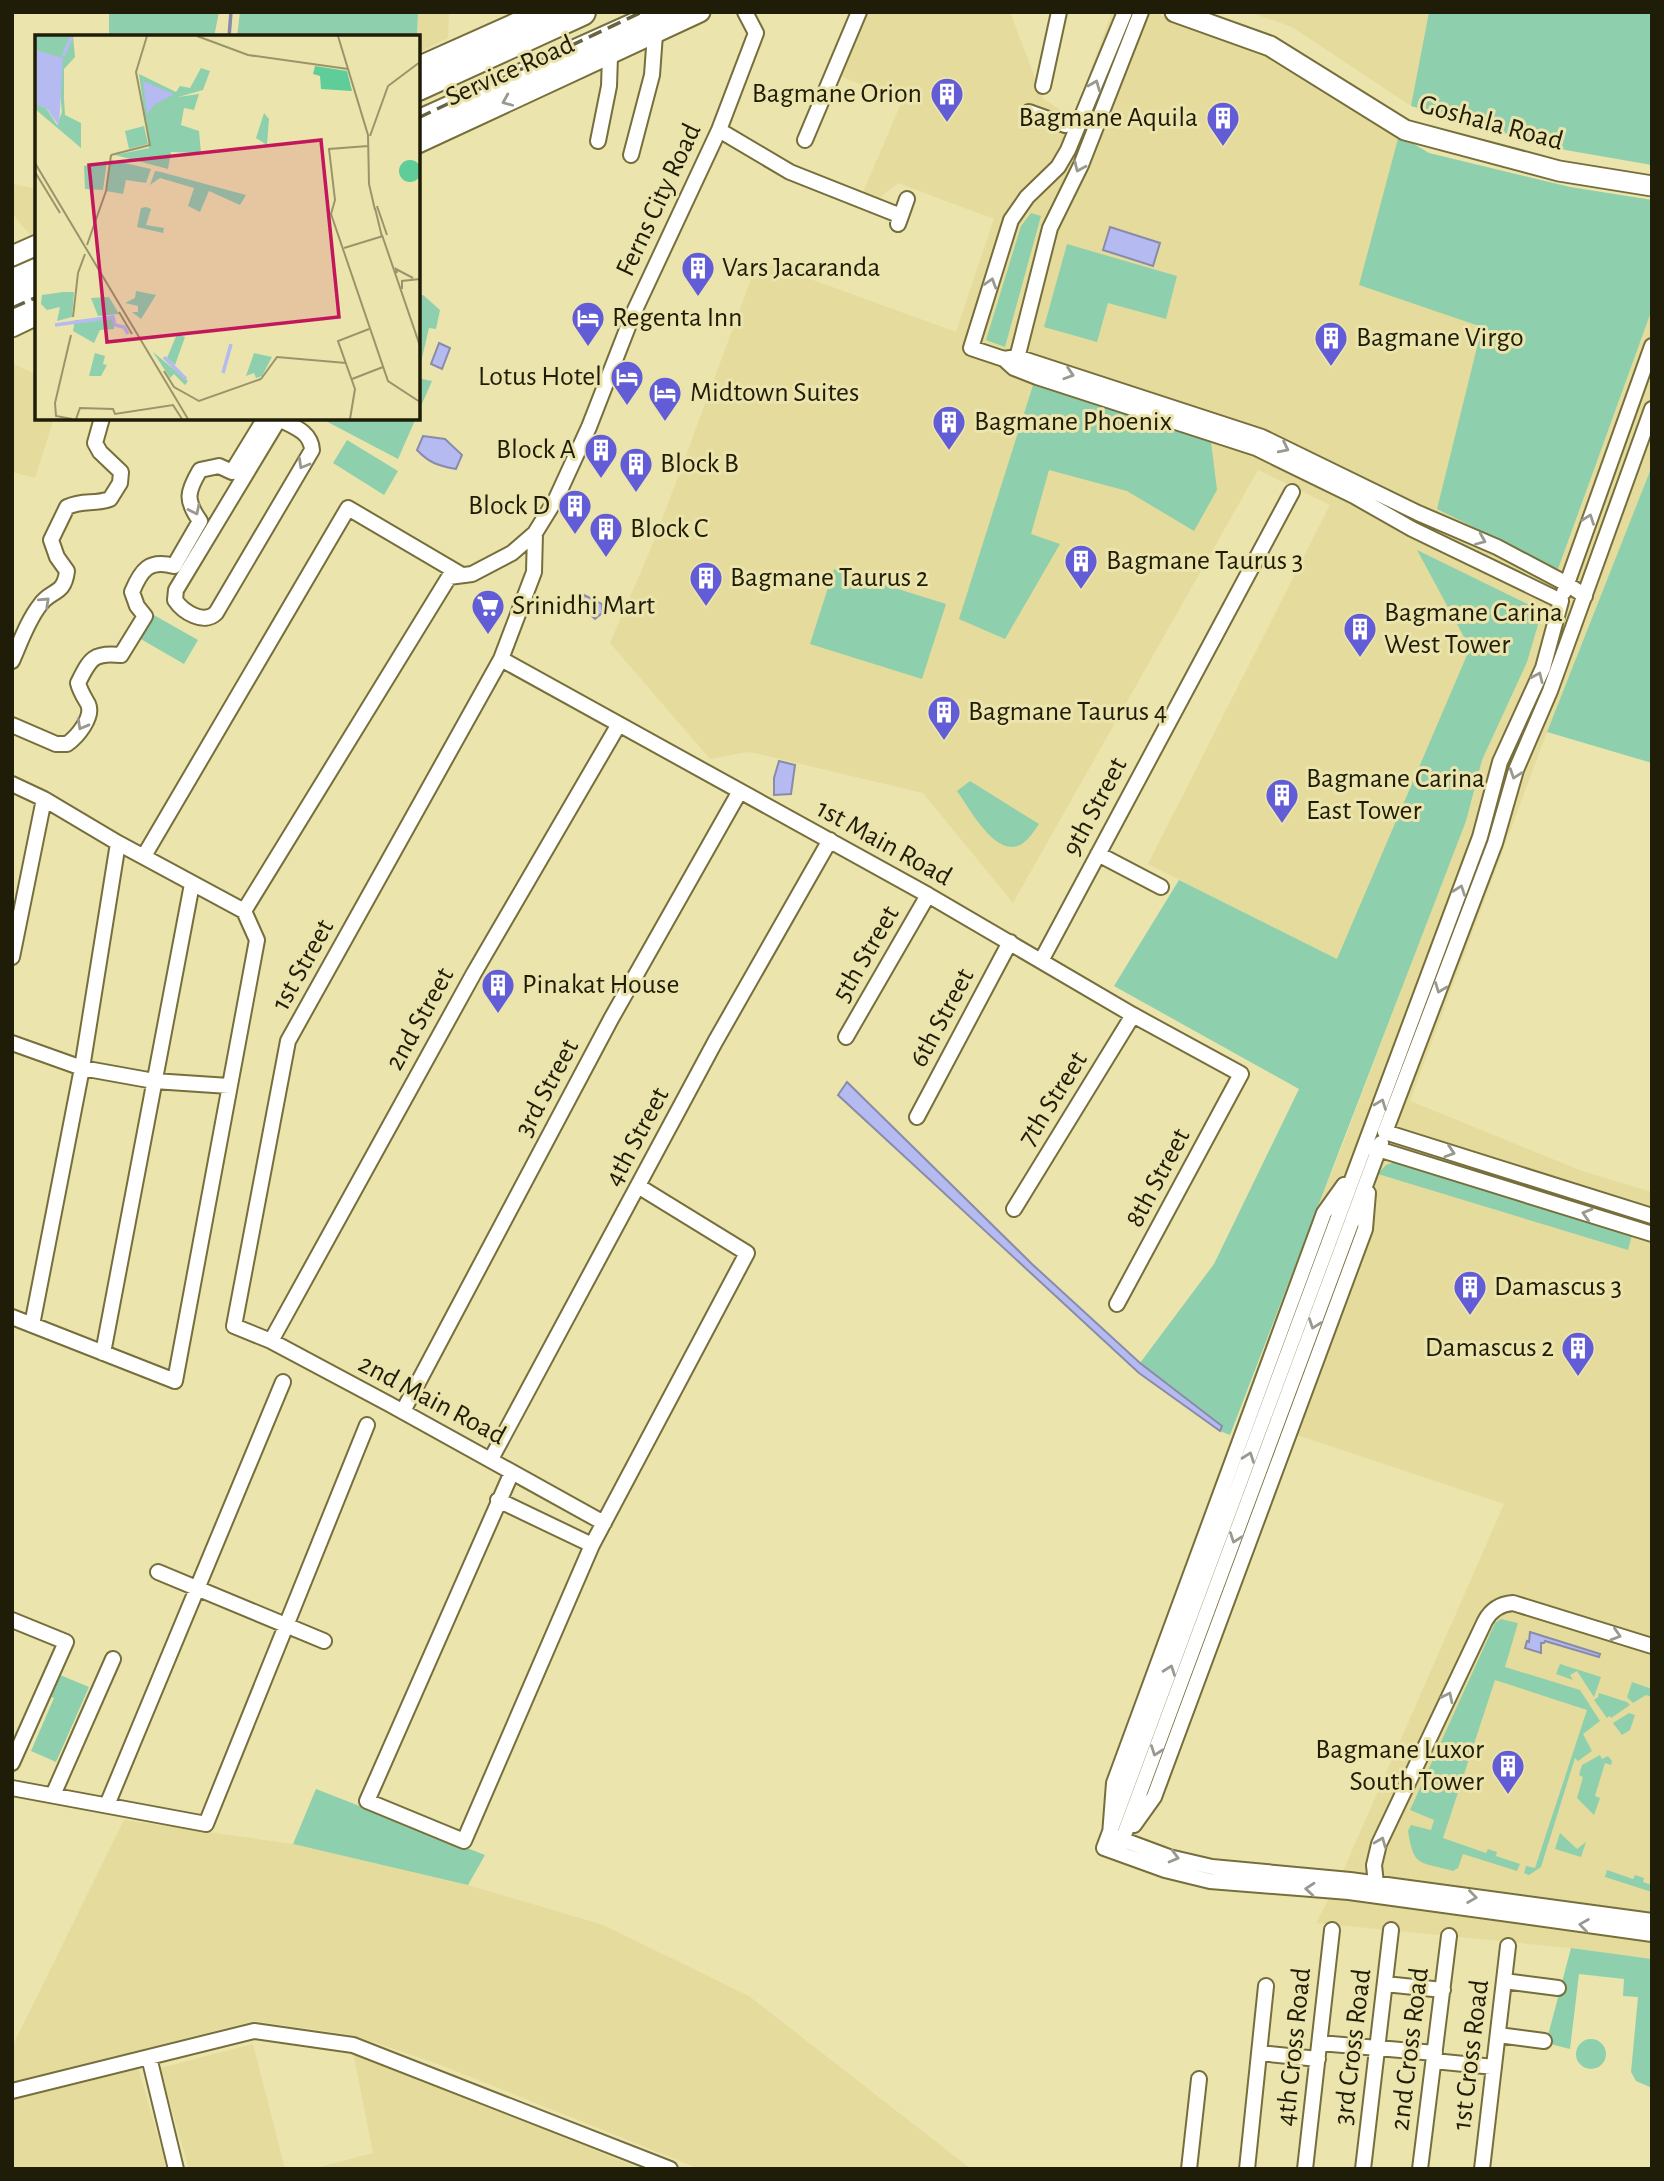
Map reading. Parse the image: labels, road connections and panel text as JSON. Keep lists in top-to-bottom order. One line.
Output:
{"streets":{"street":["Service Road","Goshala Road","Ferns City Road","9th Street","1st Main Road","5th Street","1st Street","6th Street","2nd Street","3rd Street","7th Street","4th Street","8th Street","2nd Main Road","4th Cross Road","3rd Cross Road","2nd Cross Road","1st Cross Road"]},"crossings":[["Ferns City Road","1st Street"],["9th Street","1st Main Road"],["1st Main Road","5th Street"],["1st Main Road","1st Street"],["1st Main Road","6th Street"],["1st Main Road","2nd Street"],["1st Main Road","3rd Street"],["1st Main Road","7th Street"],["1st Main Road","4th Street"],["1st Main Road","8th Street"],["1st Street","2nd Main Road"],["2nd Street","2nd Main Road"],["3rd Street","2nd Main Road"],["4th Street","2nd Main Road"]],"places":{"building":["Bagmane Orion","Bagmane Aquila","Vars Jacaranda","Bagmane Virgo","Bagmane Phoenix","Block A","Block B","Block D","Block C","Bagmane Taurus 3","Bagmane Taurus 2","Bagmane Carina West Tower","Bagmane Taurus 4","Bagmane Carina East Tower","Pinakat House","Damascus 3","Damascus 2","Bagmane Luxor South Tower"],"hotel":["Regenta Inn","Lotus Hotel","Midtown Suites"],"supermarket":["Srinidhi Mart"]}}
